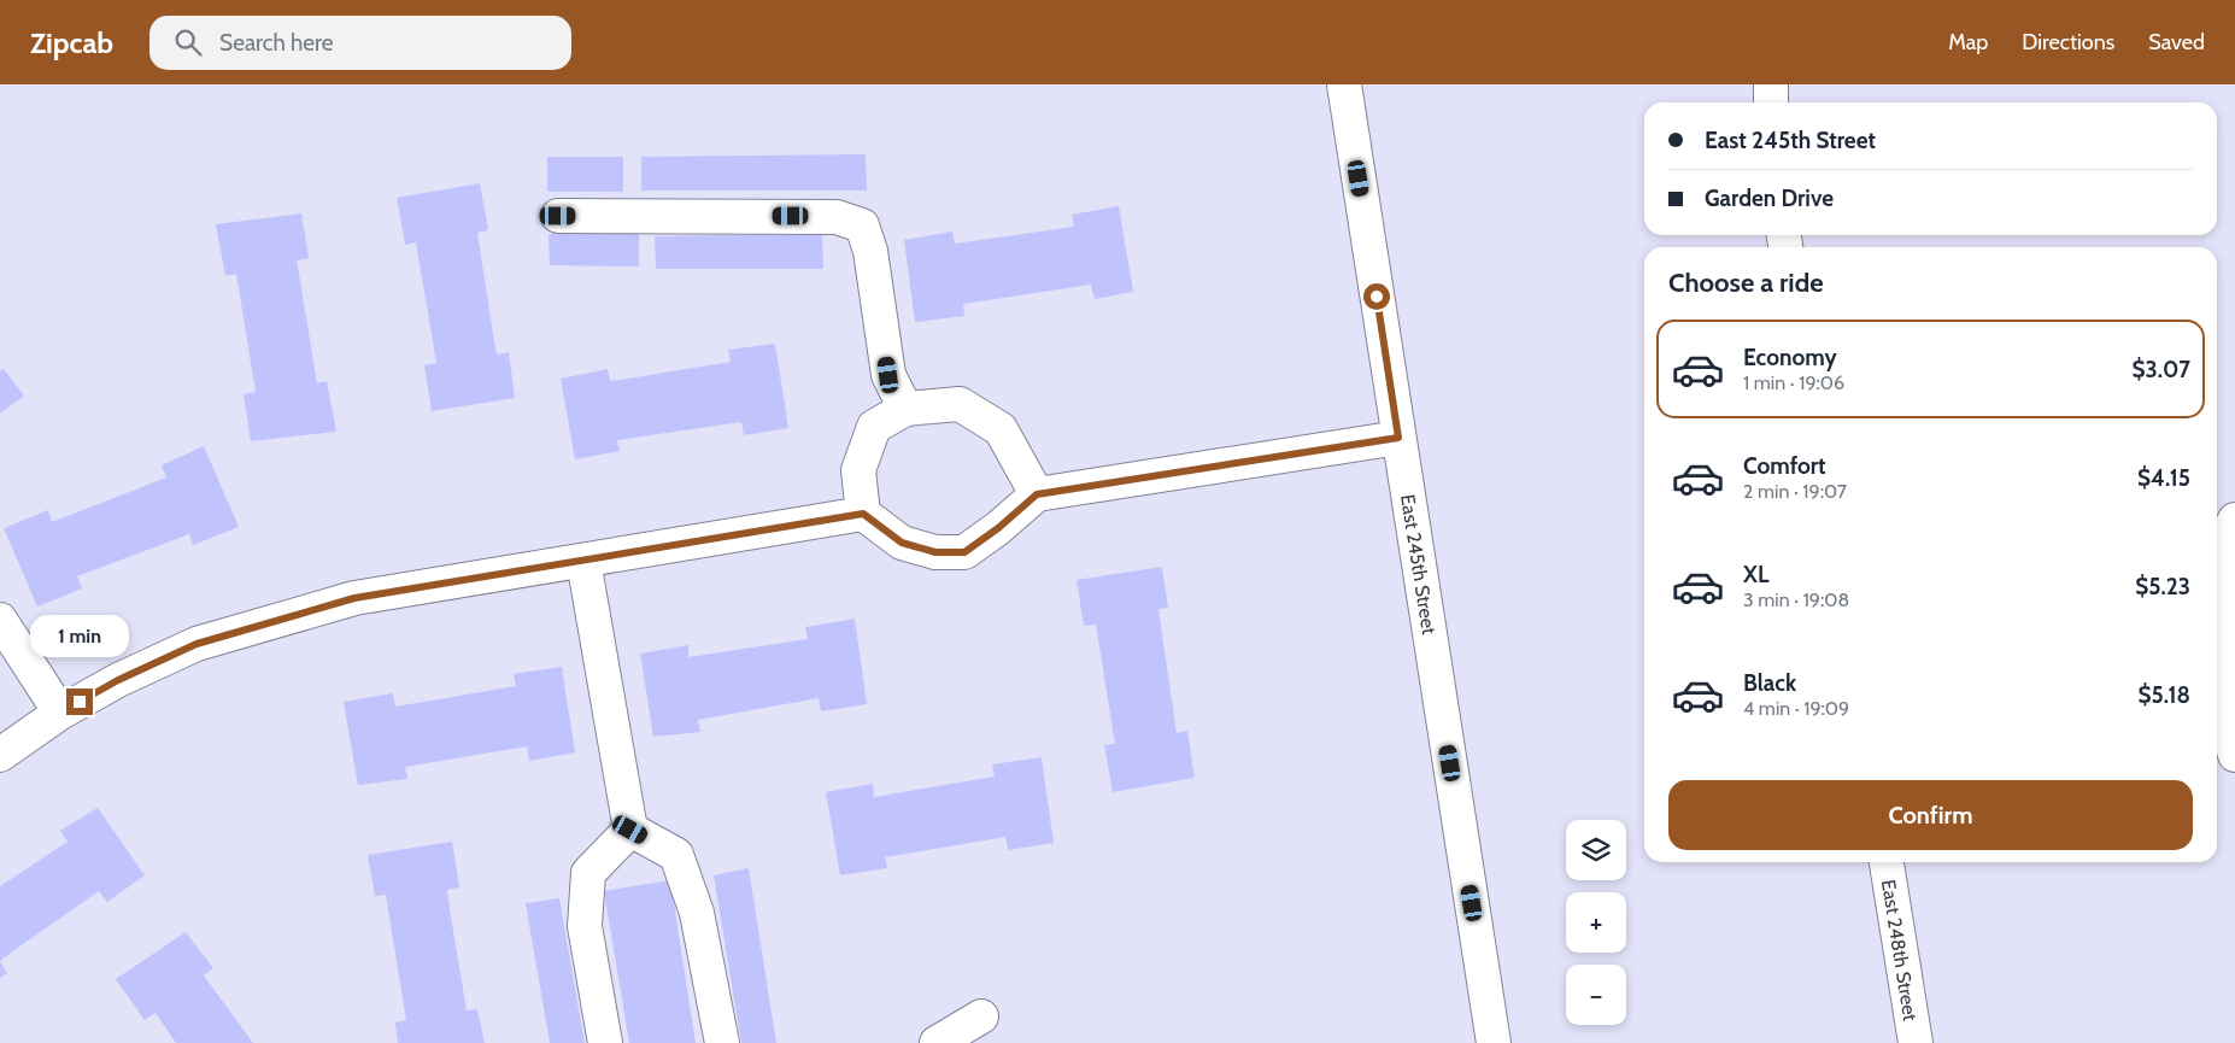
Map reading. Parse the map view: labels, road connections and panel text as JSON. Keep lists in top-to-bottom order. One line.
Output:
{"streets":{"street":["East 245th Street","East 248th Street"]},"page":{"header":"Zipcab","search":"Search here","nav":["Map","Directions","Saved"],"banner":["East 245th Street","Garden Drive"],"heading":"Choose a ride","list":[{"name":"Economy","note":"1 min · 19:06","value":"$3.07"},{"name":"Comfort","note":"2 min · 19:07","value":"$4.15"},{"name":"XL","note":"3 min · 19:08","value":"$5.23"},{"name":"Black","note":"4 min · 19:09","value":"$5.18"}],"bubble":"1 min","buttons":"Confirm","map_buttons":["+","−"]}}
